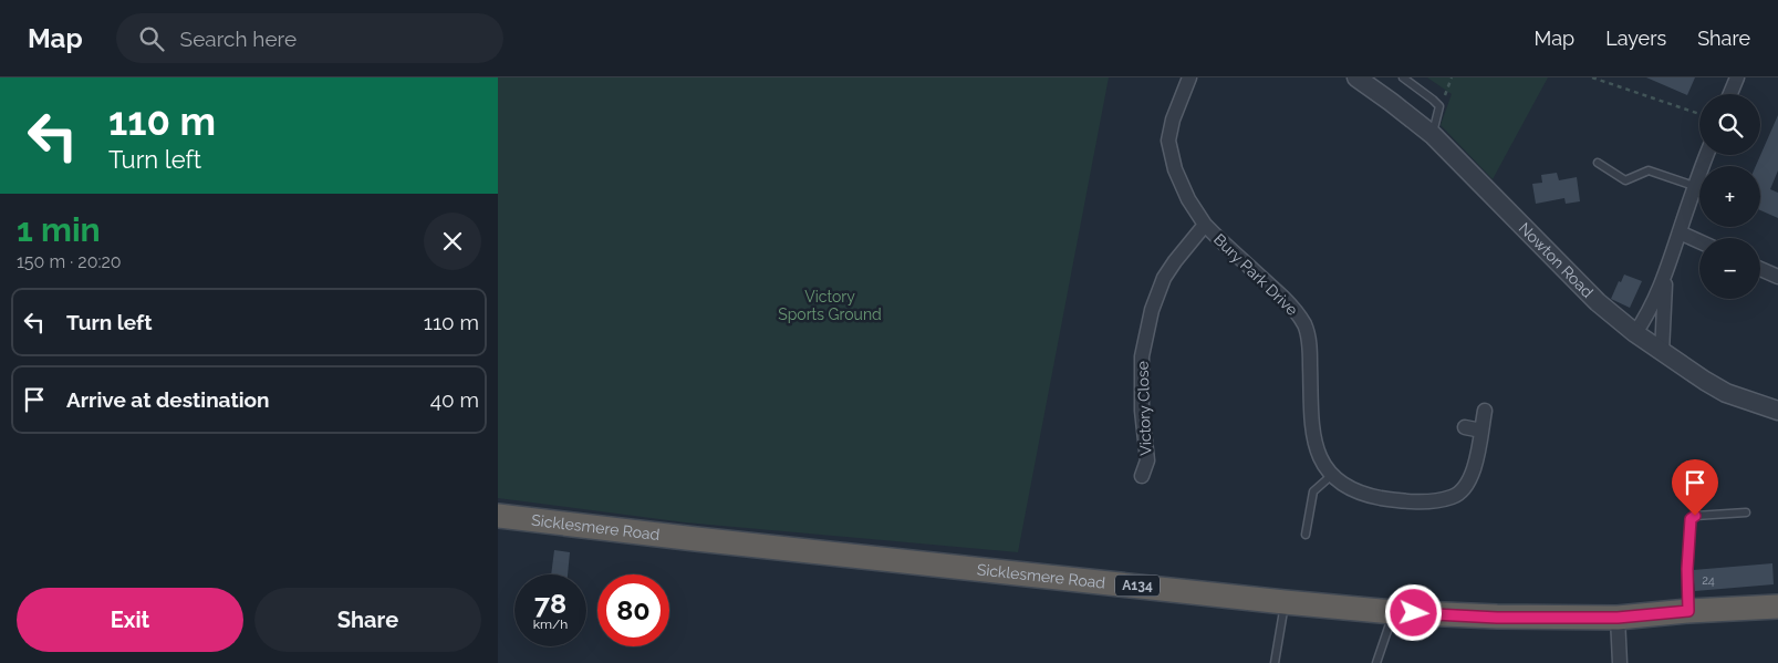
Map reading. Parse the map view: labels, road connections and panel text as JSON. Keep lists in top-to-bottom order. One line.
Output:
{"streets":{"highway":["Sicklesmere Road","A134"],"street":["Nowton Road","Bury Park Drive","Victory Close"]},"crossings":[["Bury Park Drive","Victory Close"]],"parks":["Victory Sports Ground"],"house_numbers":["24"],"page":{"header":"Map","search":"Search here","nav":["Map","Layers","Share"],"turn":["110 m","Turn left"],"map_buttons":["+","−"],"heading":["1 min","150 m · 20:20"],"list":[{"name":"Turn left","value":"110 m"},{"name":"Arrive at destination","value":"40 m"}],"speed":"78 km/h","limit":"80","buttons":["Exit","Share"]}}
